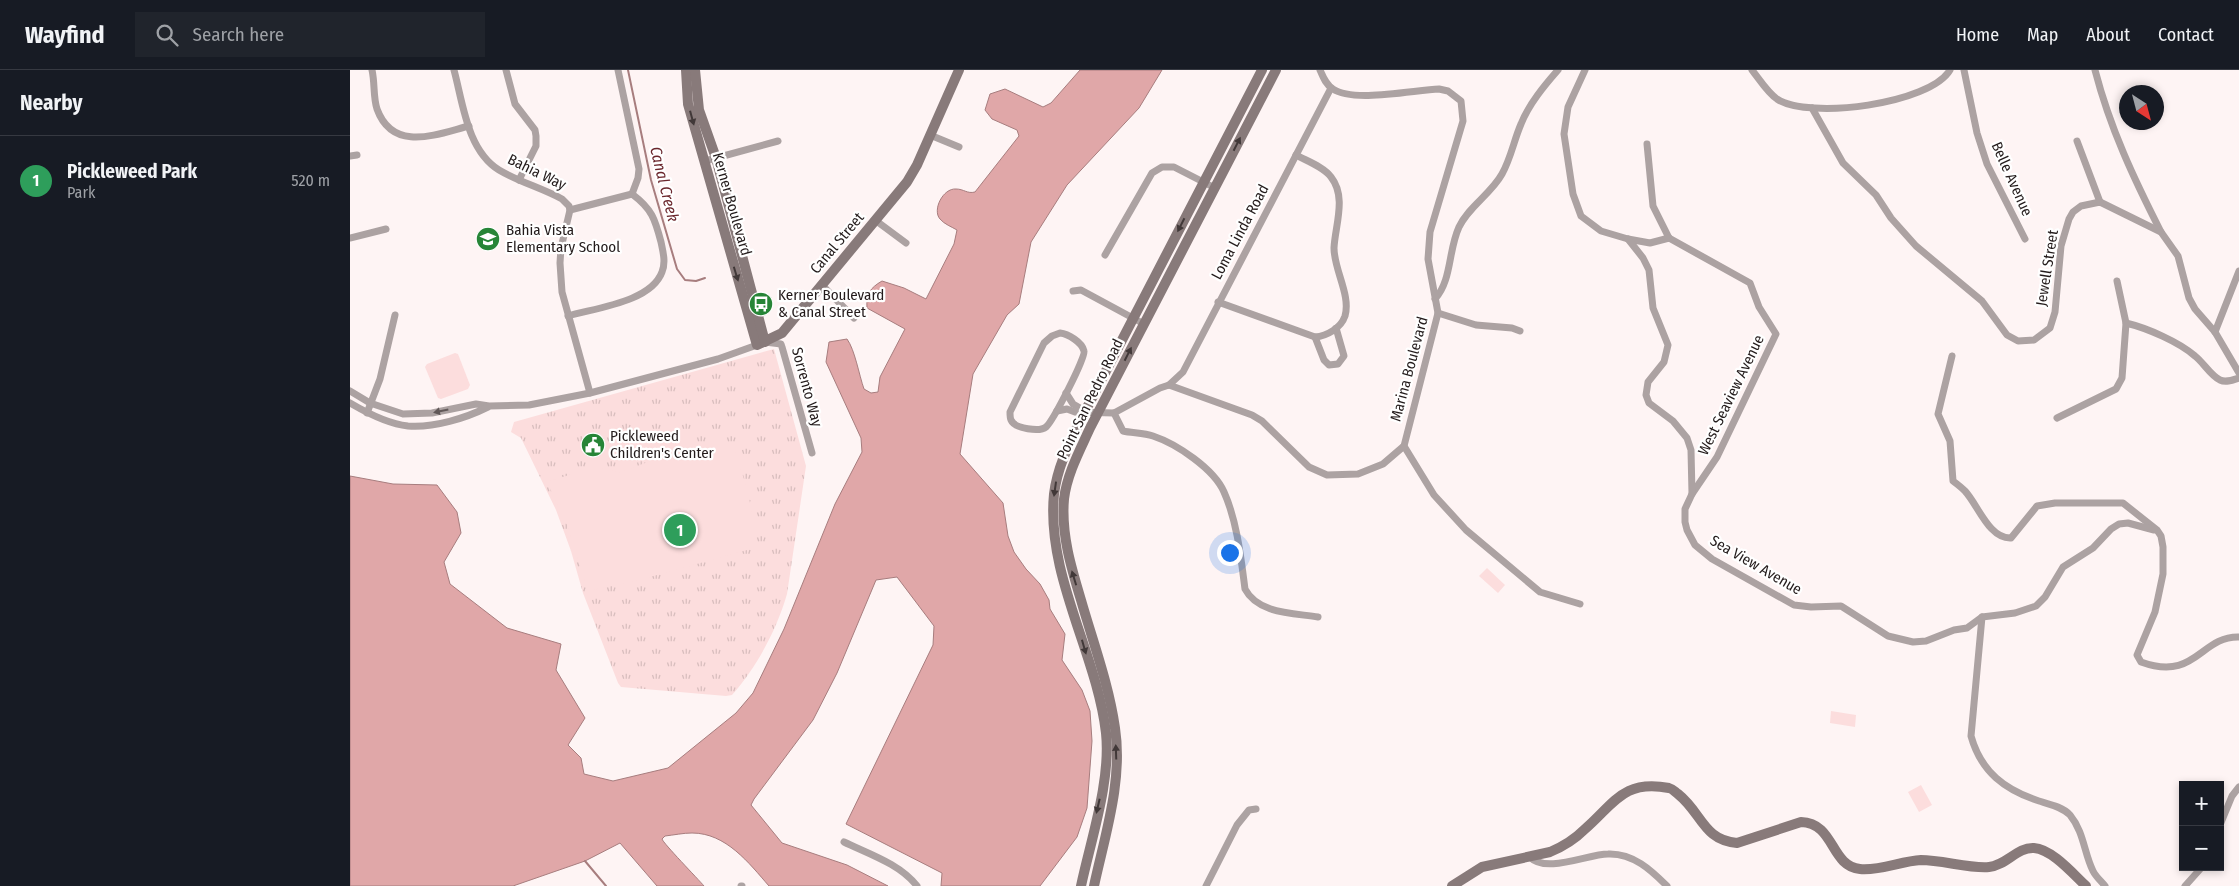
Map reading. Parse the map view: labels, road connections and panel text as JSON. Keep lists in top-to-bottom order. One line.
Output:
{"streets":{"main road":["Kerner Boulevard","Canal Street","Point San Pedro Road"],"street":["Bahia Way","Belle Avenue","Loma Linda Road","Jewell Street","Marina Boulevard","Sorrento Way","West Seaview Avenue","Sea View Avenue"]},"crossings":[["Bahia Way","Canal Street"],["Kerner Boulevard","Canal Street"],["Kerner Boulevard","Sorrento Way"],["Loma Linda Road","Marina Boulevard"],["Canal Street","Sorrento Way"],["West Seaview Avenue","Sea View Avenue"]],"water":["Canal Creek"],"places":{"school or university":["Bahia Vista Elementary School"],"bus stop":["Kerner Boulevard & Canal Street"],"public building":["Pickleweed Children's Center"]},"north":"bottom right","page":{"header":"Wayfind","search":"Search here","nav":["Home","Map","About","Contact"],"heading":"Nearby","list":[{"mark":"1","name":"Pickleweed Park","note":"Park","value":"520 m"}],"pins":"1","map_buttons":["+","−"]}}
